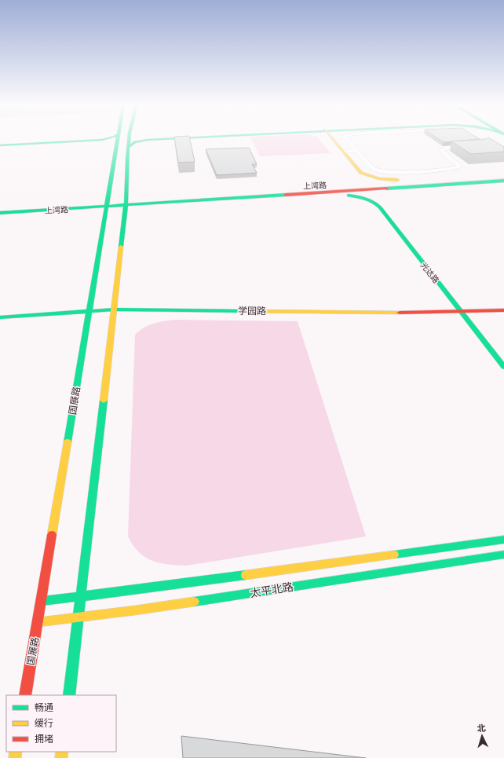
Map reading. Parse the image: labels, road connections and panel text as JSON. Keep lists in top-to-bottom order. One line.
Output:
{"streets":{"main road":["上湾路","光达路","学园路","国展路","太平北路"]},"crossings":[["上湾路","光达路"],["上湾路","国展路"],["光达路","学园路"],["学园路","国展路"],["国展路","太平北路"]],"legend":["畅通","缓行","拥堵"],"north":"top"}
